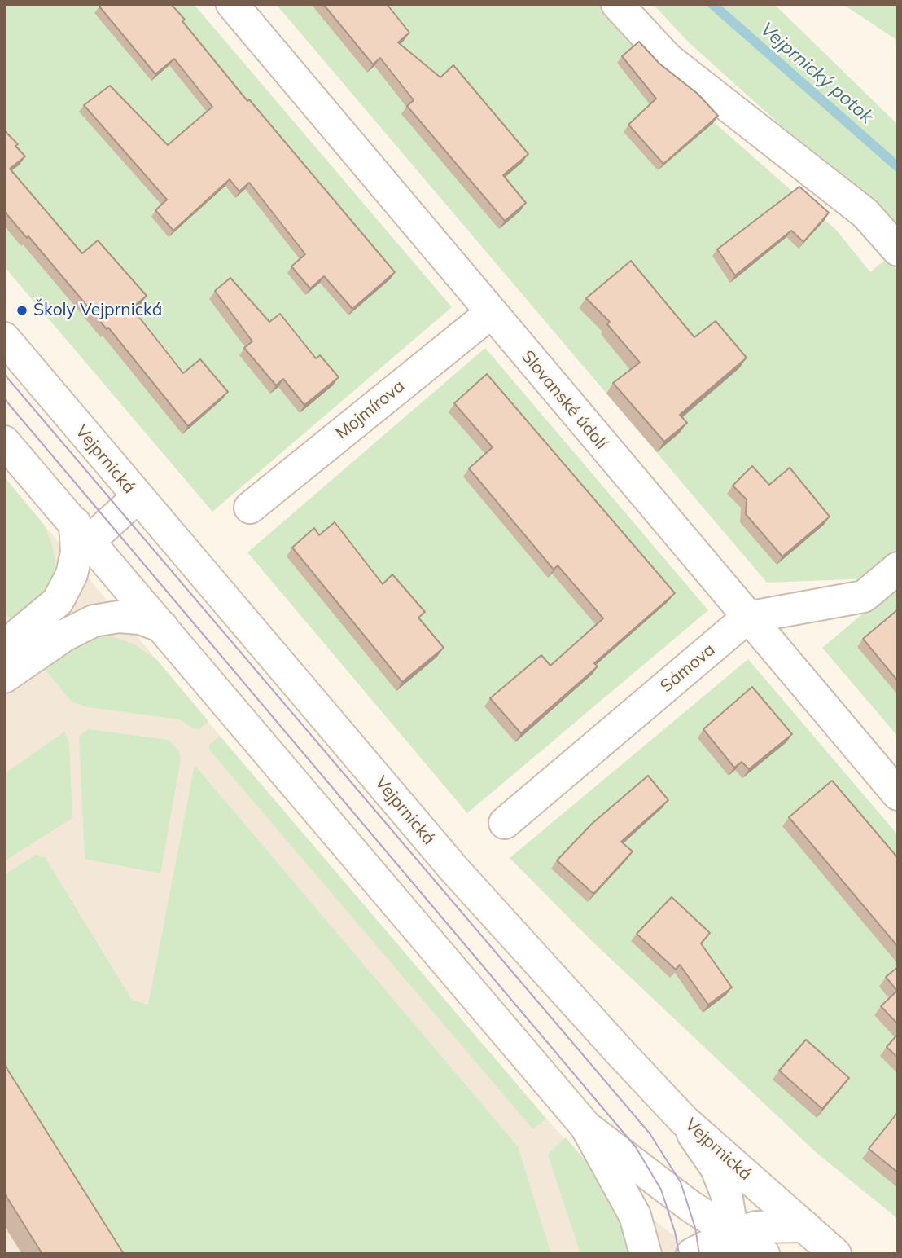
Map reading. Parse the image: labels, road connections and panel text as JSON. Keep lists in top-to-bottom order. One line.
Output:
{"streets":{"street":["Slovanské údolí","Mojmírova","Vejprnická","Sámova"]},"crossings":[["Slovanské údolí","Mojmírova"],["Slovanské údolí","Sámova"]],"water":["Vejprnický potok"],"places":["Školy Vejprnická"]}
